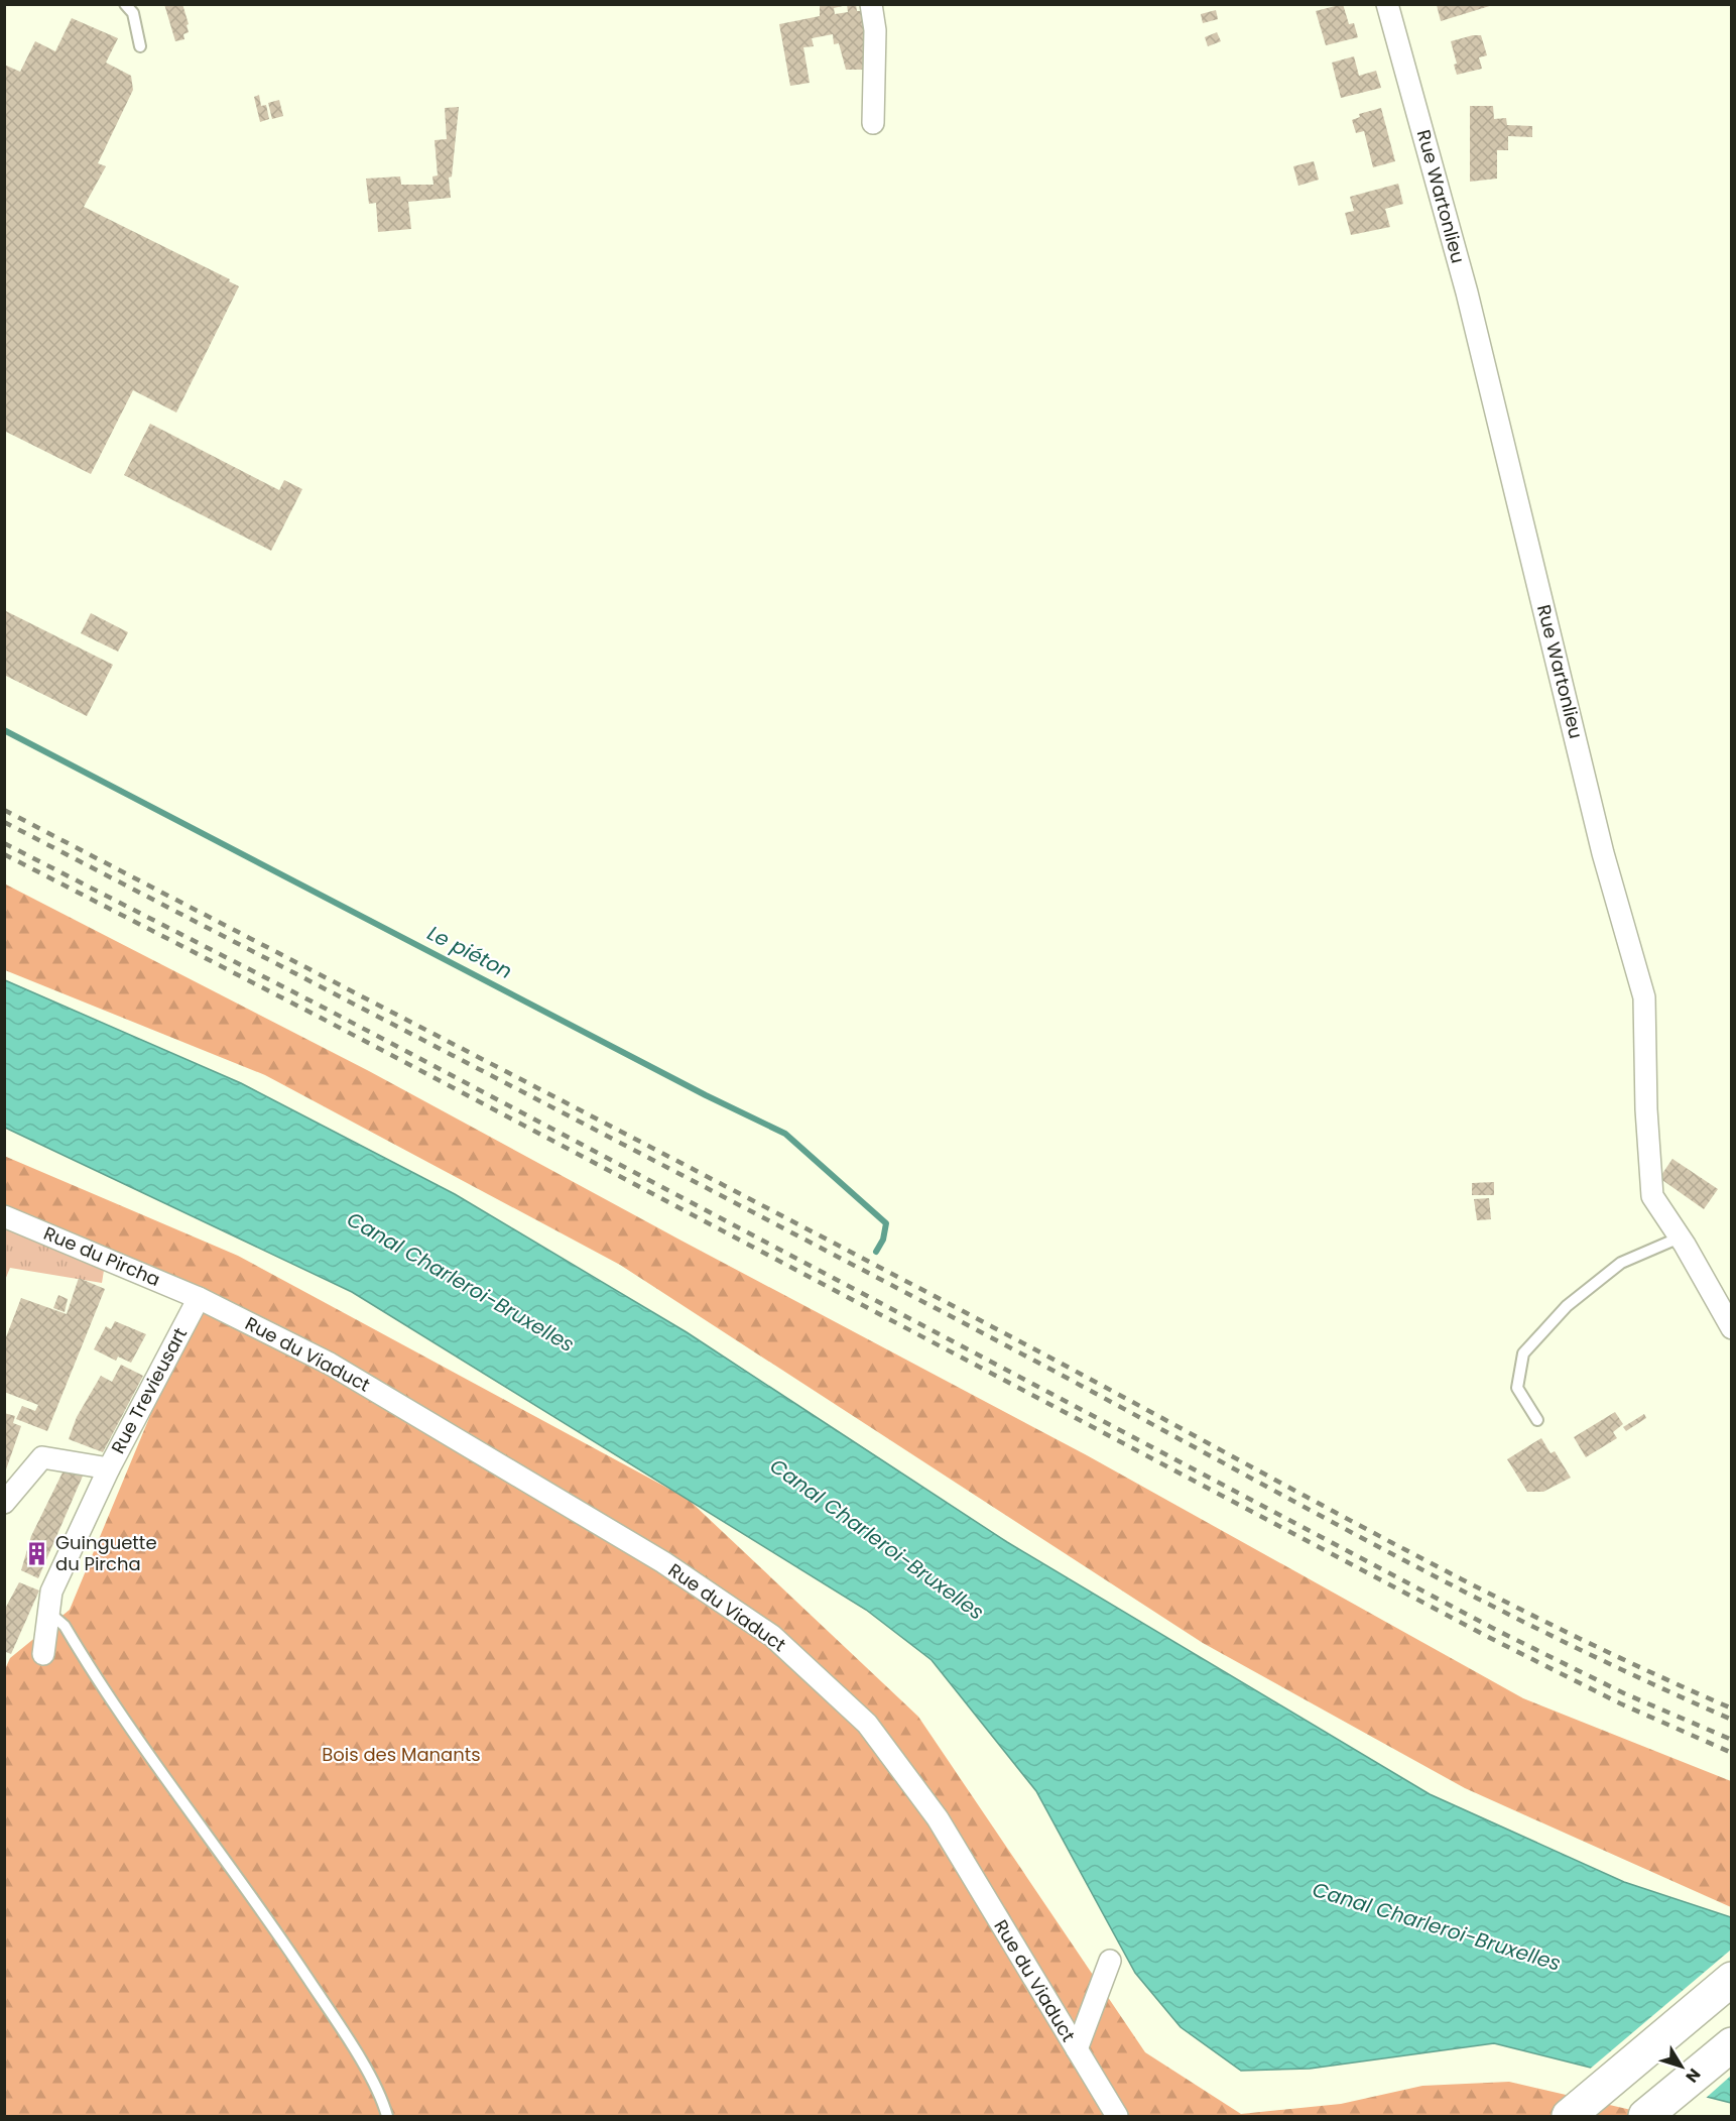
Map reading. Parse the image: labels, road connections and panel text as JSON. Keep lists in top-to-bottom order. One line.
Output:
{"streets":{"street":["Rue Wartonlieu","Rue du Pircha","Rue du Viaduct","Rue Trevieusart"]},"crossings":[["Rue du Pircha","Rue du Viaduct"],["Rue du Pircha","Rue Trevieusart"],["Rue du Viaduct","Rue Trevieusart"]],"water":["Le piéton","Canal Charleroi-Bruxelles"],"parks":["Bois des Manants"],"places":{"building":["Guinguette du Pircha"]},"north":"bottom right"}
